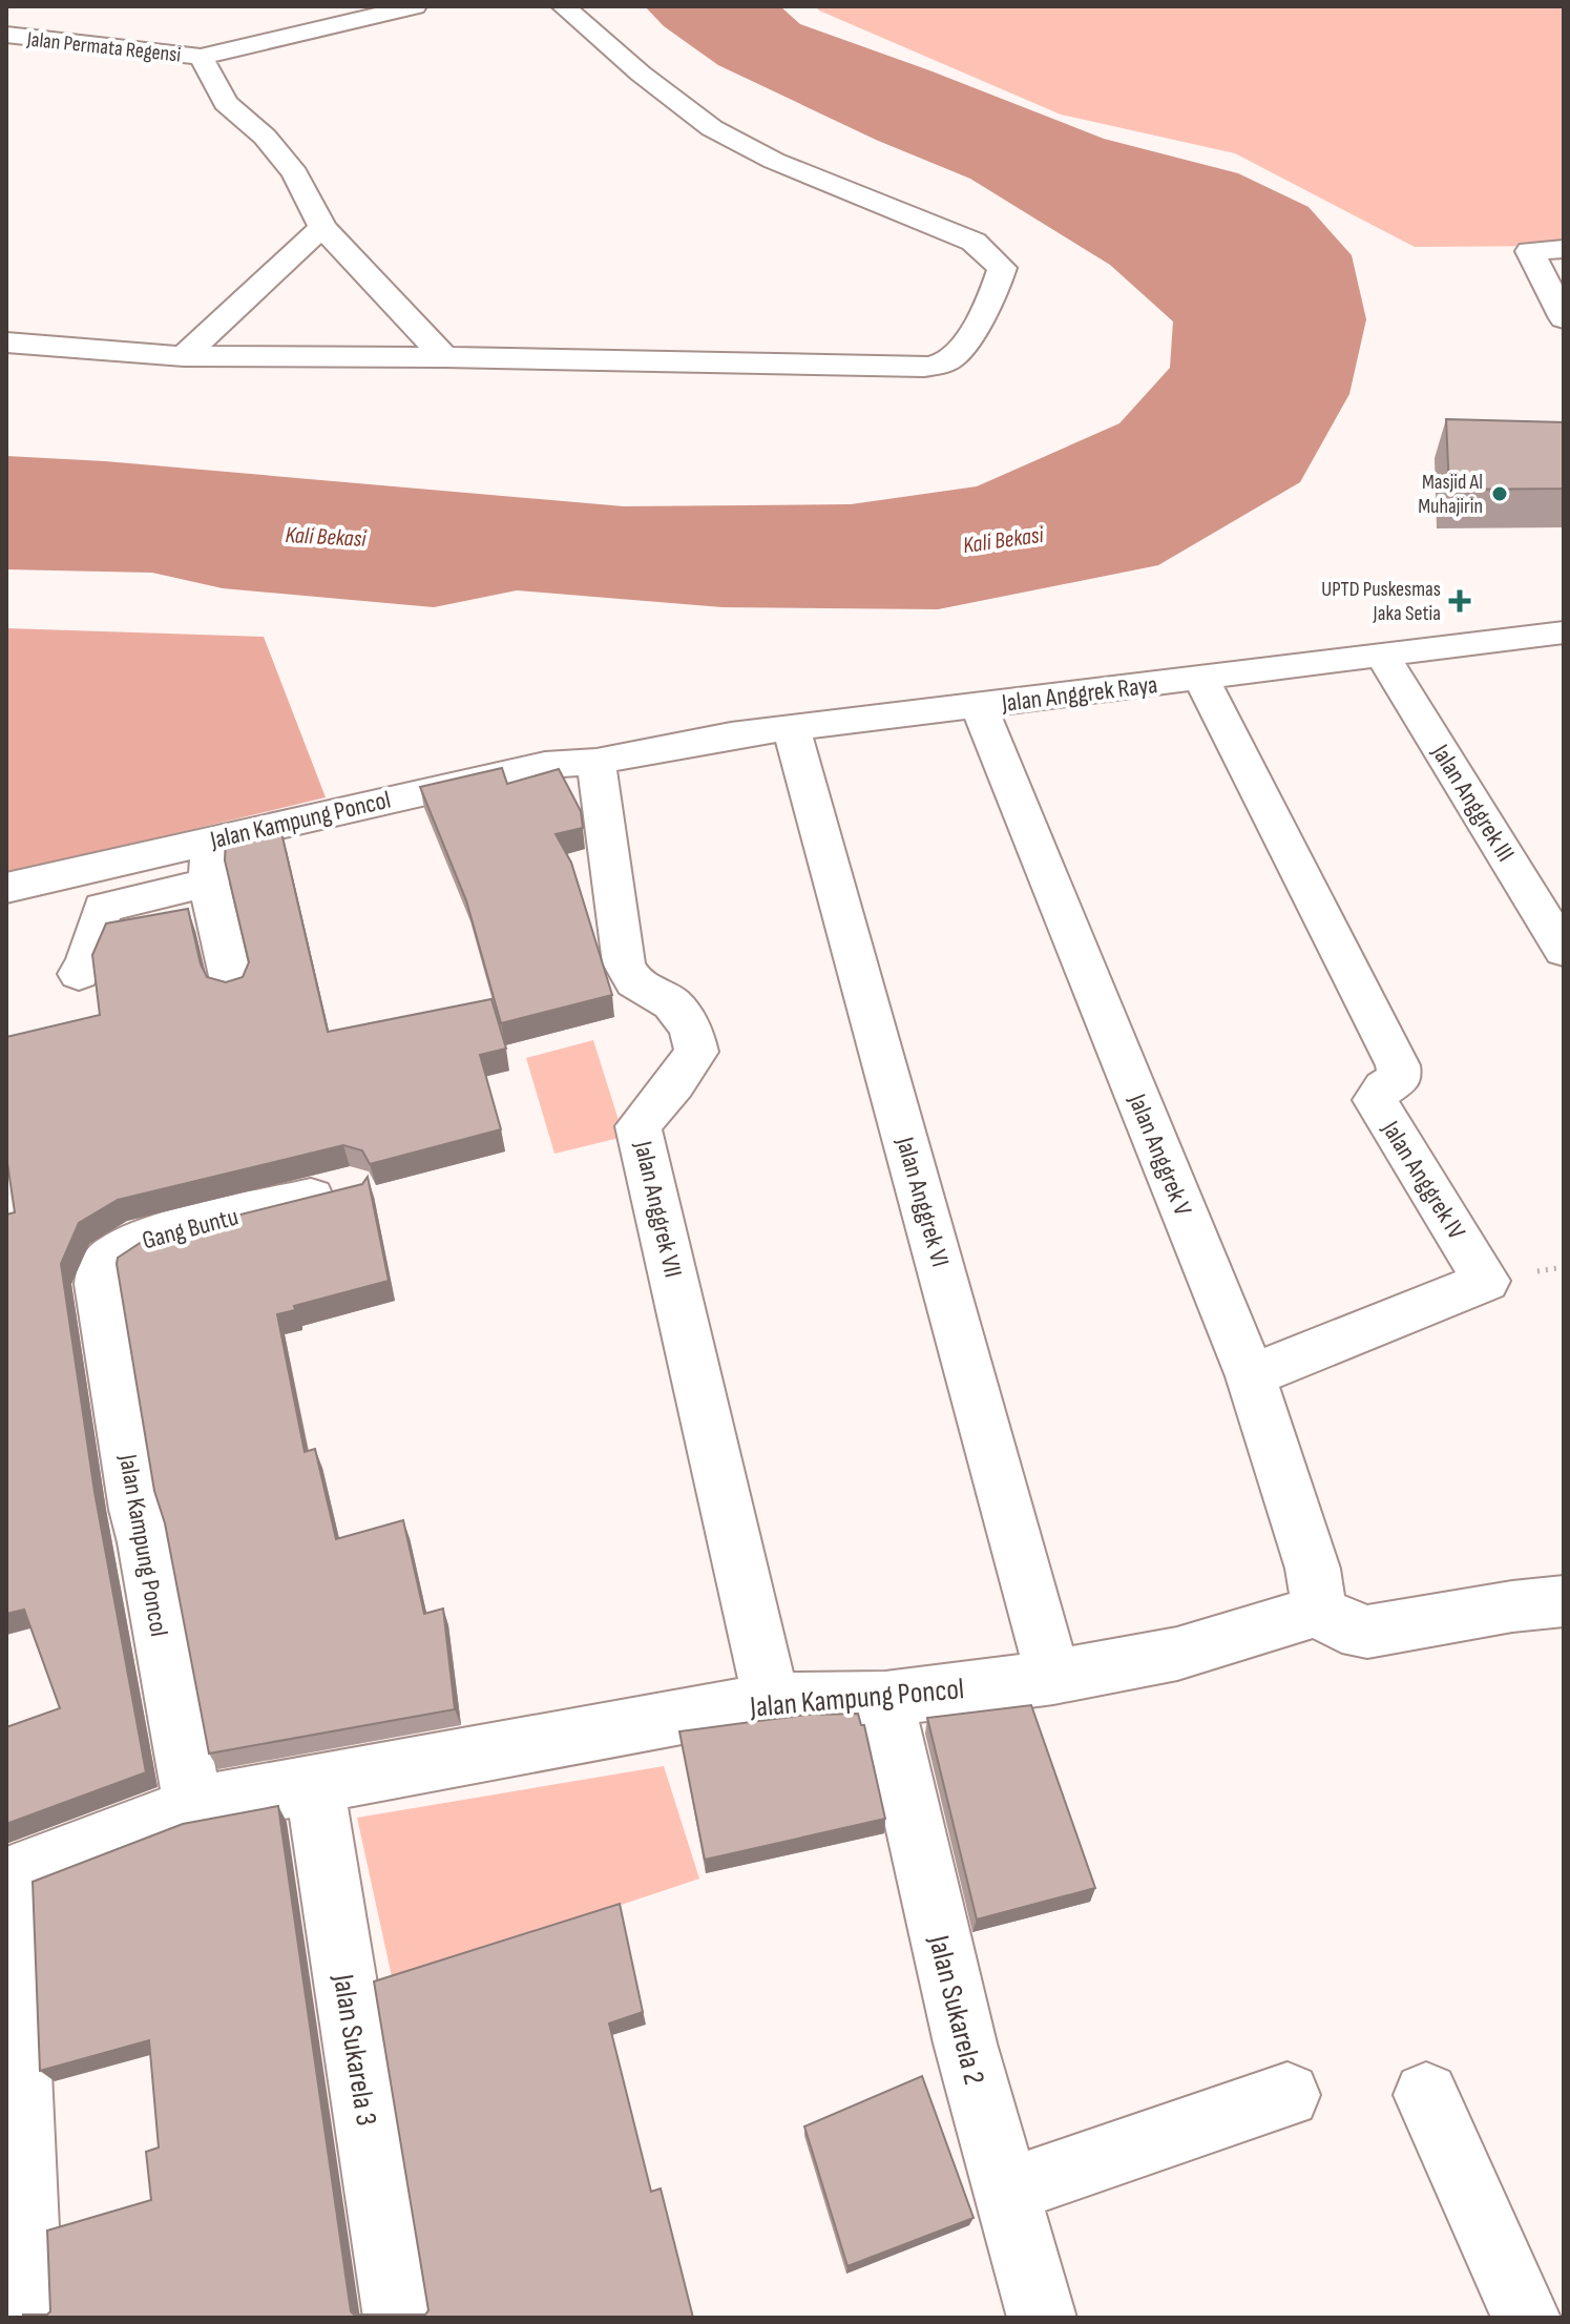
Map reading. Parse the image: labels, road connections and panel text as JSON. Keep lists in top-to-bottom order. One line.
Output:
{"streets":{"street":["Jalan Permata Regensi","Jalan Anggrek Raya","Jalan Anggrek III","Jalan Kampung Poncol","Jalan Anggrek V","Jalan Anggrek IV","Jalan Anggrek VI","Jalan Anggrek VII","Gang Buntu","Jalan Sukarela 2","Jalan Sukarela 3"]},"crossings":[["Jalan Anggrek Raya","Jalan Anggrek III"],["Jalan Anggrek Raya","Jalan Kampung Poncol"],["Jalan Anggrek Raya","Jalan Anggrek V"],["Jalan Anggrek Raya","Jalan Anggrek IV"],["Jalan Anggrek Raya","Jalan Anggrek VI"],["Jalan Anggrek Raya","Jalan Anggrek VII"],["Jalan Kampung Poncol","Jalan Anggrek V"],["Jalan Kampung Poncol","Jalan Anggrek VI"],["Jalan Kampung Poncol","Jalan Anggrek VII"],["Jalan Kampung Poncol","Gang Buntu"],["Jalan Kampung Poncol","Jalan Sukarela 2"],["Jalan Kampung Poncol","Jalan Sukarela 3"],["Jalan Anggrek V","Jalan Anggrek IV"]],"water":["Kali Bekasi"],"places":{"other":["Masjid Al Muhajirin"],"health":["UPTD Puskesmas Jaka Setia"]}}
